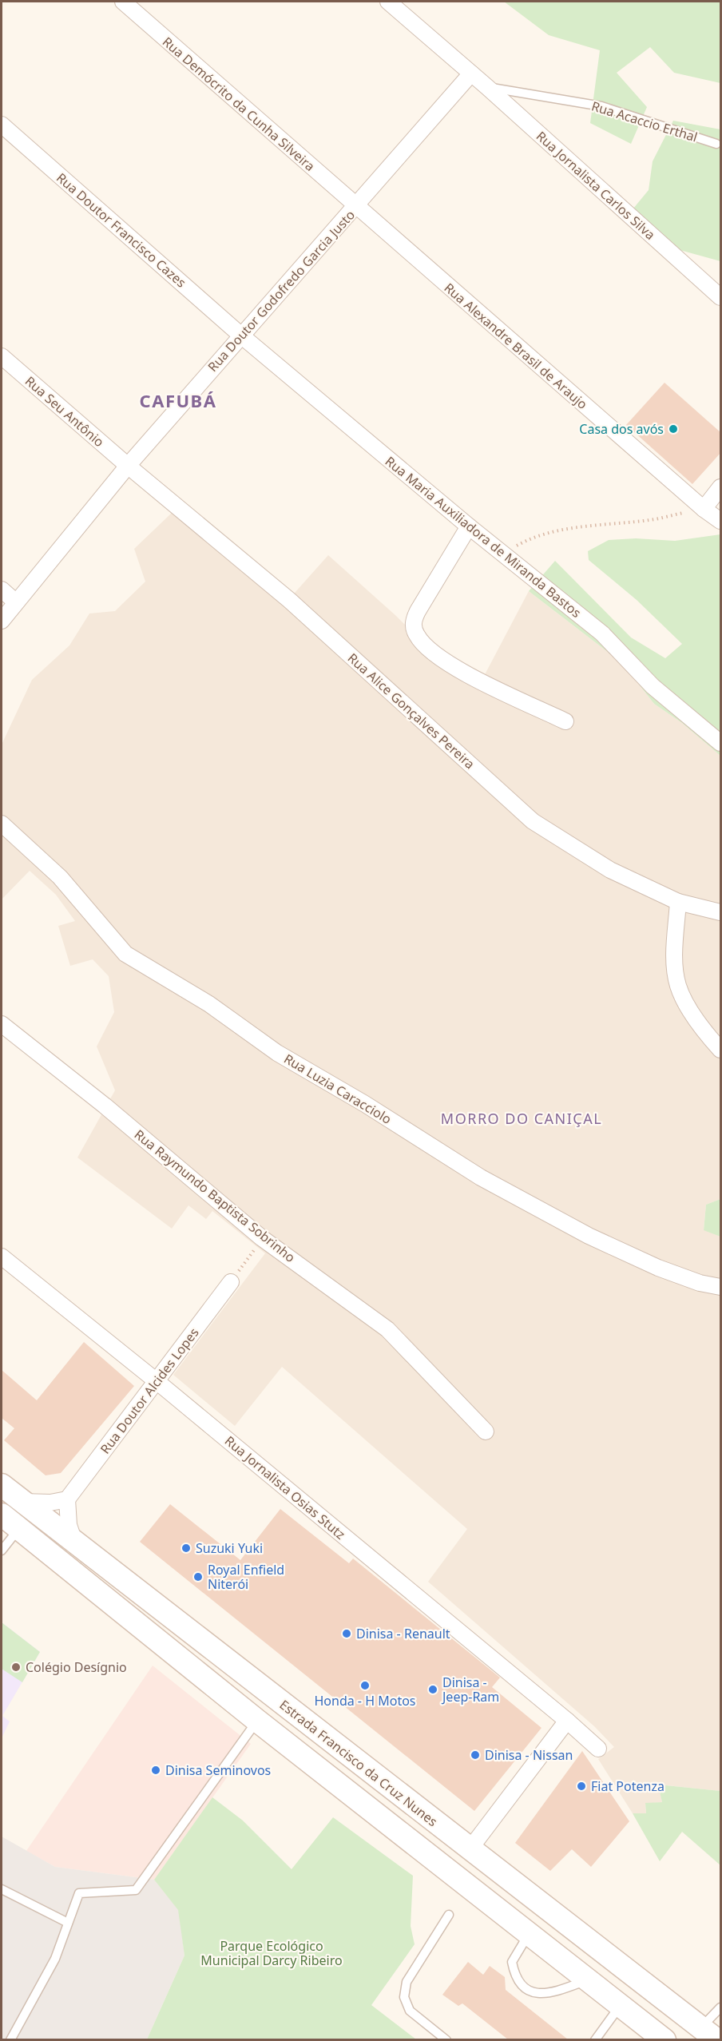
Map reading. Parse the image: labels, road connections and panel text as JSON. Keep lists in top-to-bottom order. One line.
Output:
{"streets":{"main road":["Estrada Francisco da Cruz Nunes"],"street":["Rua Demócrito da Cunha Silveira","Rua Jornalista Carlos Silva","Rua Doutor Francisco Cazes","Rua Doutor Godofredo Garcia Justo","Rua Alexandre Brasil de Araujo","Rua Seu Antônio","Rua Maria Auxiliadora de Miranda Bastos","Rua Alice Gonçalves Pereira","Rua Luzia Caracciolo","Rua Raymundo Baptista Sobrinho","Rua Doutor Alcides Lopes","Rua Jornalista Osias Stutz"],"lane":["Rua Acaccio Erthal"]},"crossings":[["Rua Demócrito da Cunha Silveira","Rua Doutor Godofredo Garcia Justo"],["Rua Demócrito da Cunha Silveira","Rua Alexandre Brasil de Araujo"],["Rua Acaccio Erthal","Rua Jornalista Carlos Silva"],["Rua Jornalista Carlos Silva","Rua Doutor Godofredo Garcia Justo"],["Rua Doutor Francisco Cazes","Rua Doutor Godofredo Garcia Justo"],["Rua Doutor Francisco Cazes","Rua Maria Auxiliadora de Miranda Bastos"],["Rua Doutor Godofredo Garcia Justo","Rua Alexandre Brasil de Araujo"],["Rua Doutor Godofredo Garcia Justo","Rua Seu Antônio"],["Rua Doutor Godofredo Garcia Justo","Rua Maria Auxiliadora de Miranda Bastos"],["Rua Doutor Godofredo Garcia Justo","Rua Alice Gonçalves Pereira"],["Rua Seu Antônio","Rua Alice Gonçalves Pereira"],["Rua Doutor Alcides Lopes","Rua Jornalista Osias Stutz"]],"districts":["CAFUBÁ","MORRO DO CANIÇAL"],"parks":["Parque Ecológico Municipal Darcy Ribeiro"],"places":["Casa dos avós","Suzuki Yuki","Royal Enfield Niterói","Dinisa - Renault","Colégio Desígnio","Honda - H Motos","Dinisa - Jeep-Ram","Dinisa - Nissan","Dinisa Seminovos","Fiat Potenza"]}
